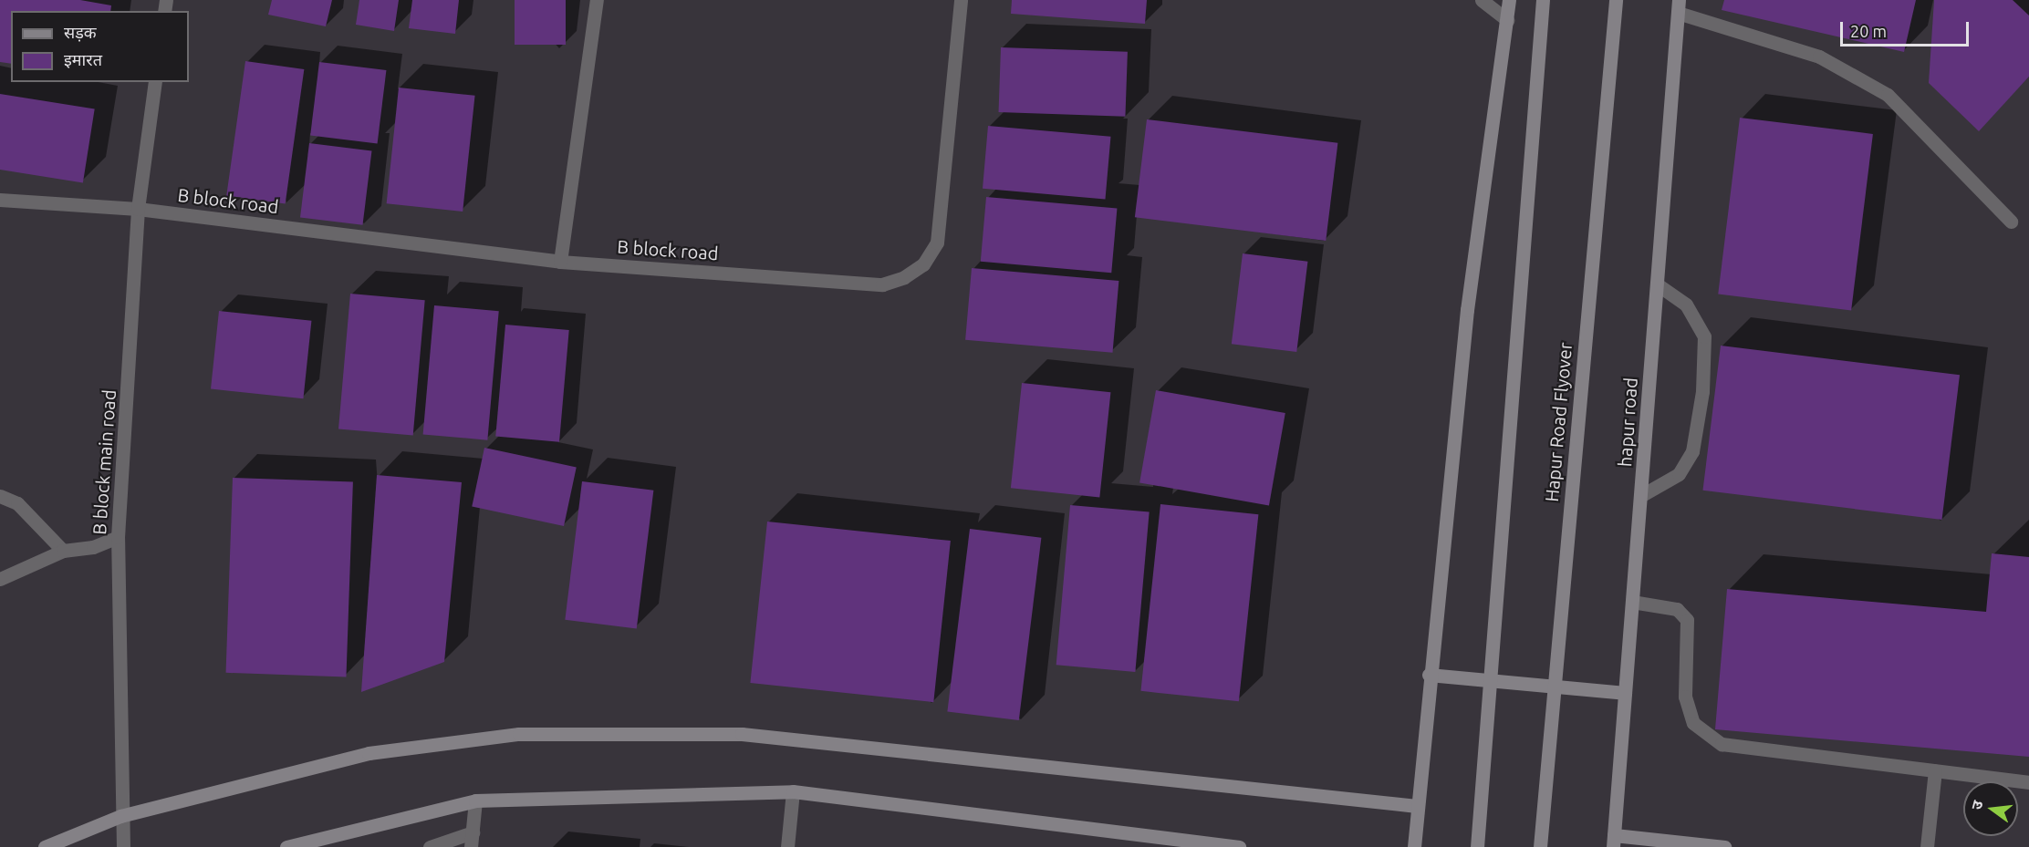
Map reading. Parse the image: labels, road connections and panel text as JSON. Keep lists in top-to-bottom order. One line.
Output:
{"streets":{"street":["B block road","Hapur Road Flyover","hapur road","B block main road"]},"crossings":[["B block road","B block main road"]],"legend":["सड़क","इमारत"],"scale_bar":"20 m","north":"left"}
